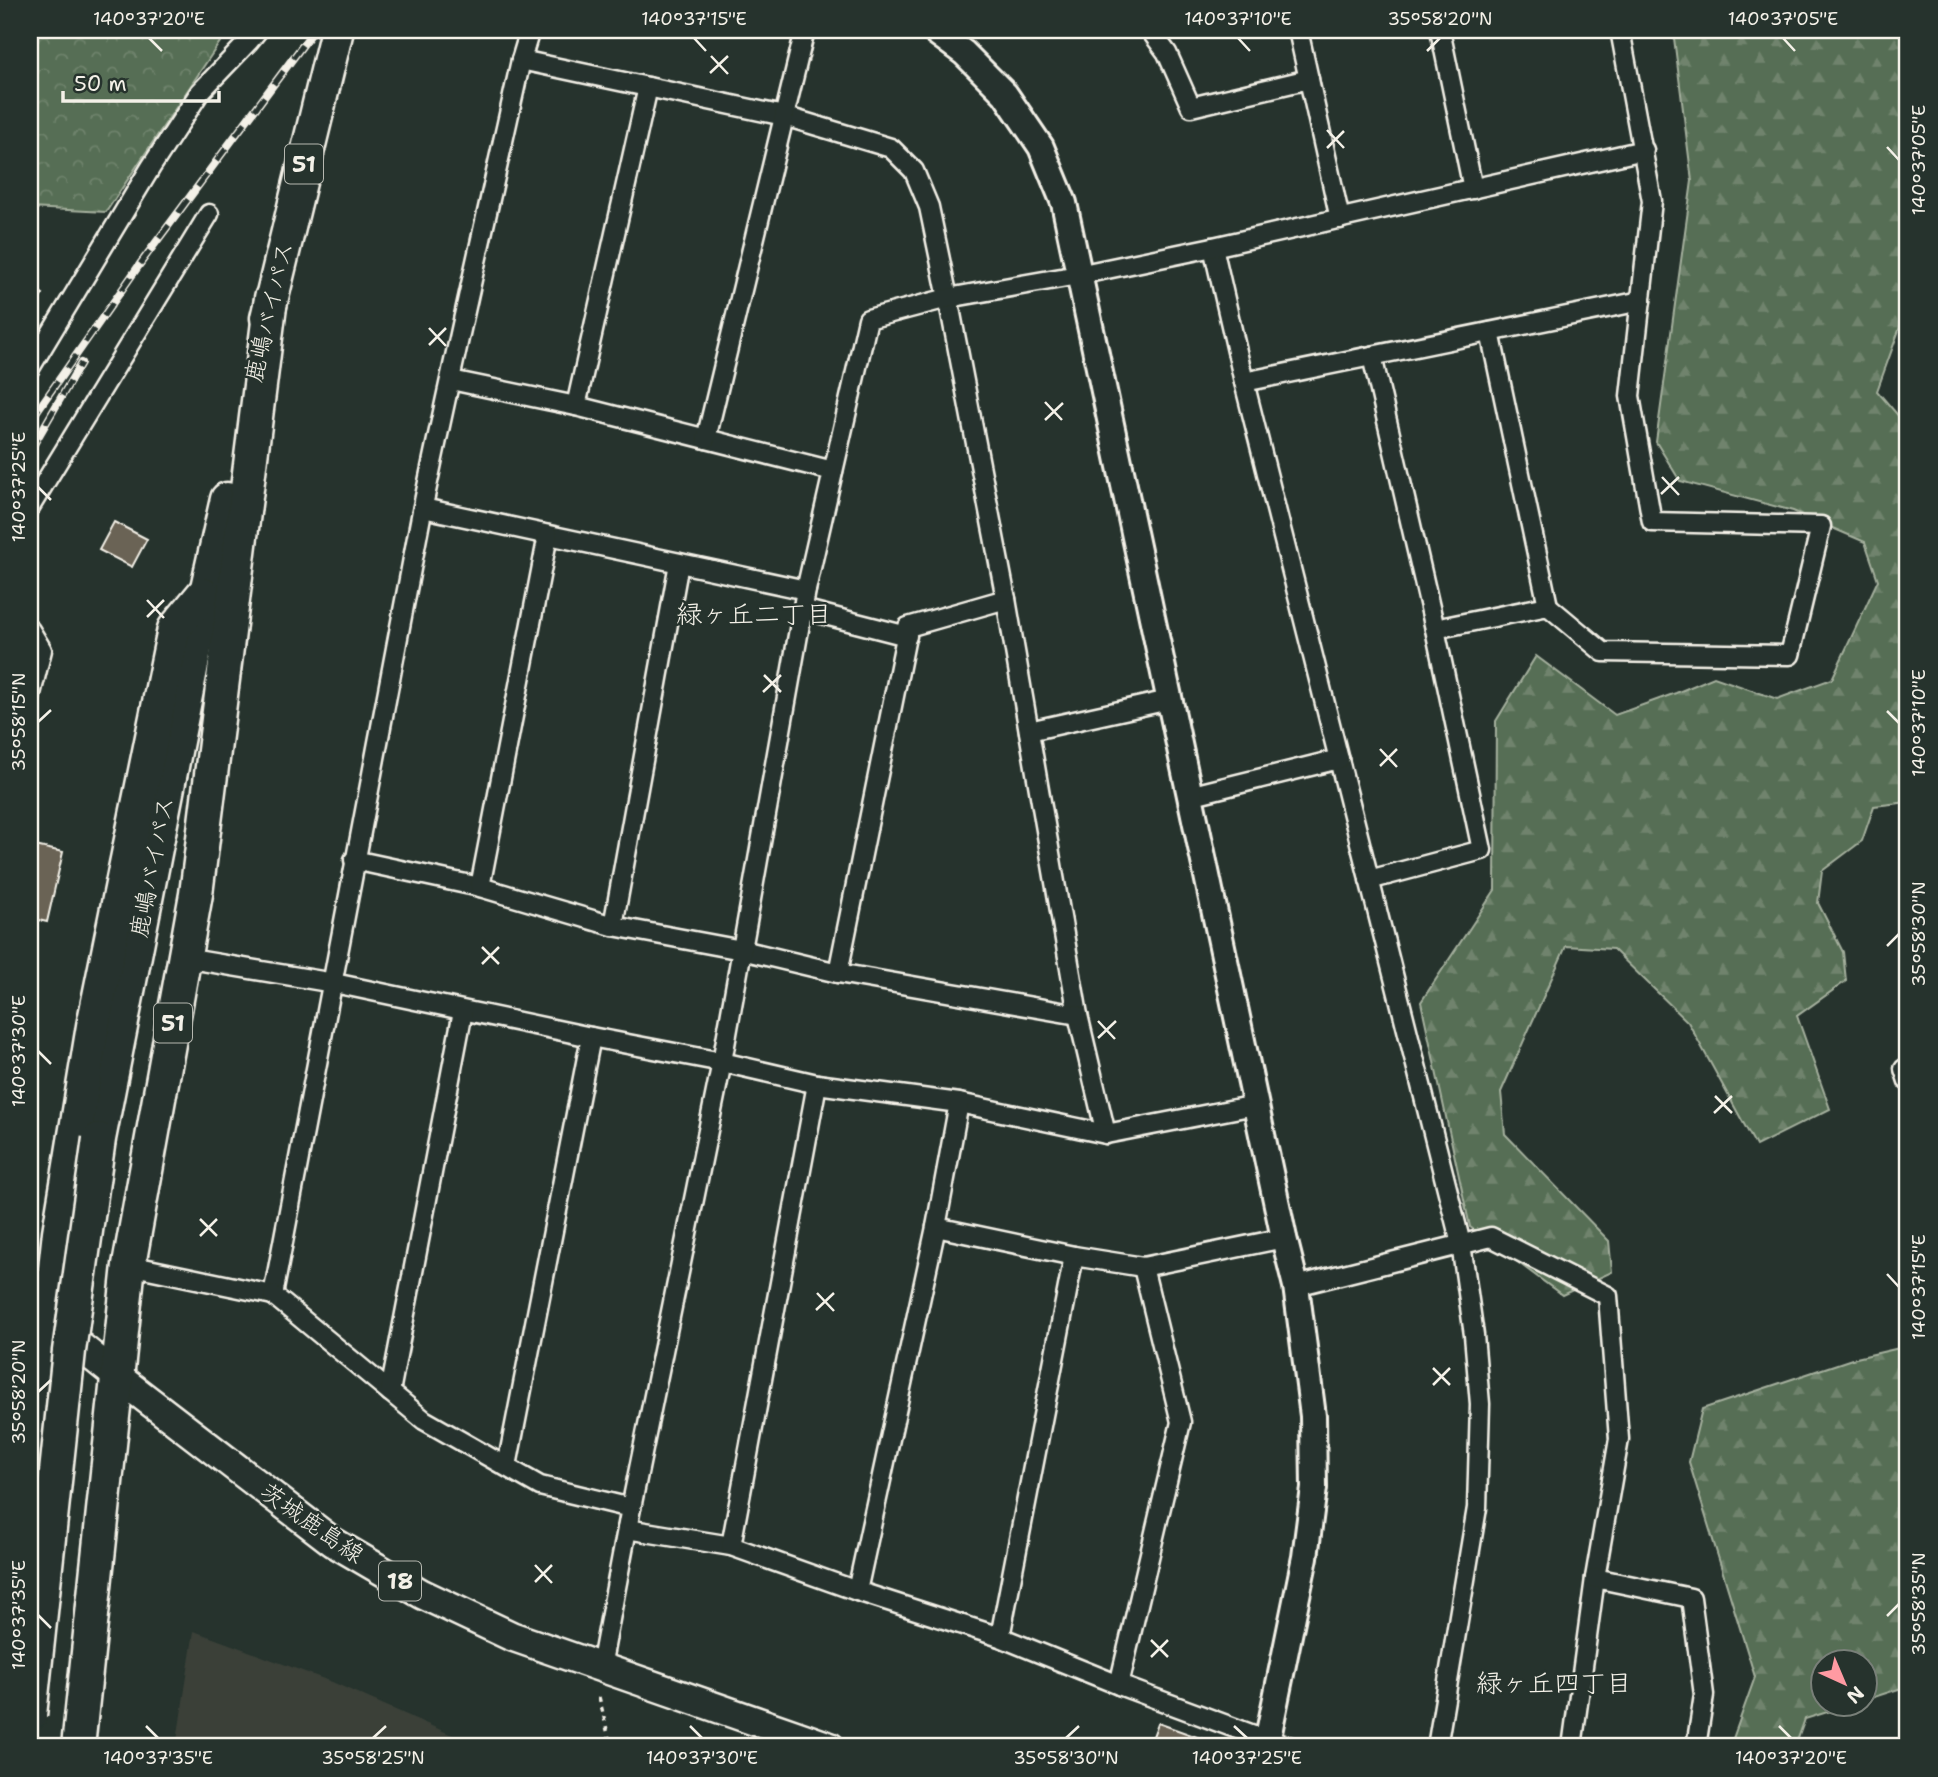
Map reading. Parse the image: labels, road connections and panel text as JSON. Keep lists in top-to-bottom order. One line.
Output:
{"streets":{"highway":["51","鹿嶋バイパス"],"main road":["茨城鹿島線","18"]},"crossings":[["51","鹿嶋バイパス"],["51","茨城鹿島線"]],"districts":["緑ヶ丘二丁目","緑ヶ丘四丁目"],"scale_bar":"50 m","north":"bottom right","coordinates":["140°37'20\"E","140°37'15\"E","140°37'10\"E","35°58'20\"N","140°37'05\"E","140°37'25\"E","35°58'15\"N","35°58'30\"N","140°37'30\"E","35°58'35\"N","140°37'35\"E","35°58'25\"N"]}
